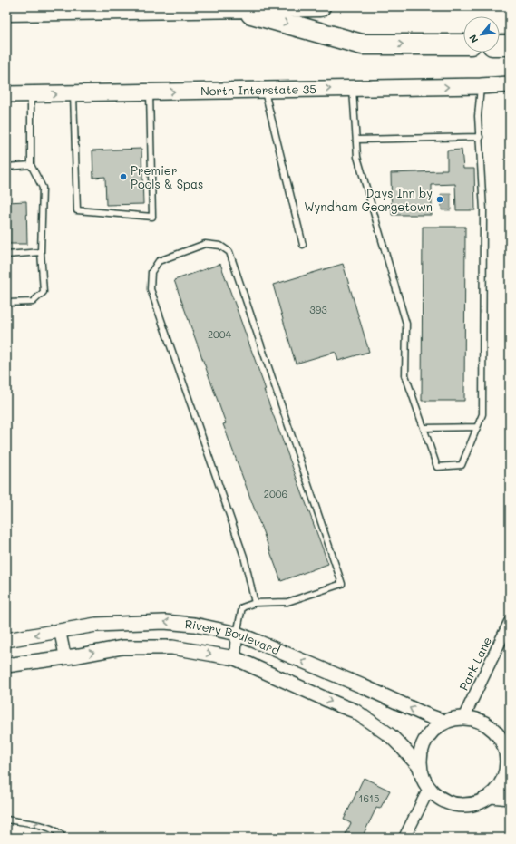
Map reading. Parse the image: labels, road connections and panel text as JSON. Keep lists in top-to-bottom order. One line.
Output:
{"streets":{"main road":["North Interstate 35"],"street":["Rivery Boulevard","Park Lane"]},"crossings":[["Rivery Boulevard","Park Lane"]],"one_way":["North Interstate 35"],"places":["Premier Pools & Spas","Days Inn by Wyndham Georgetown"],"house_numbers":["393","2004","2006","1615"],"north":"bottom left"}
